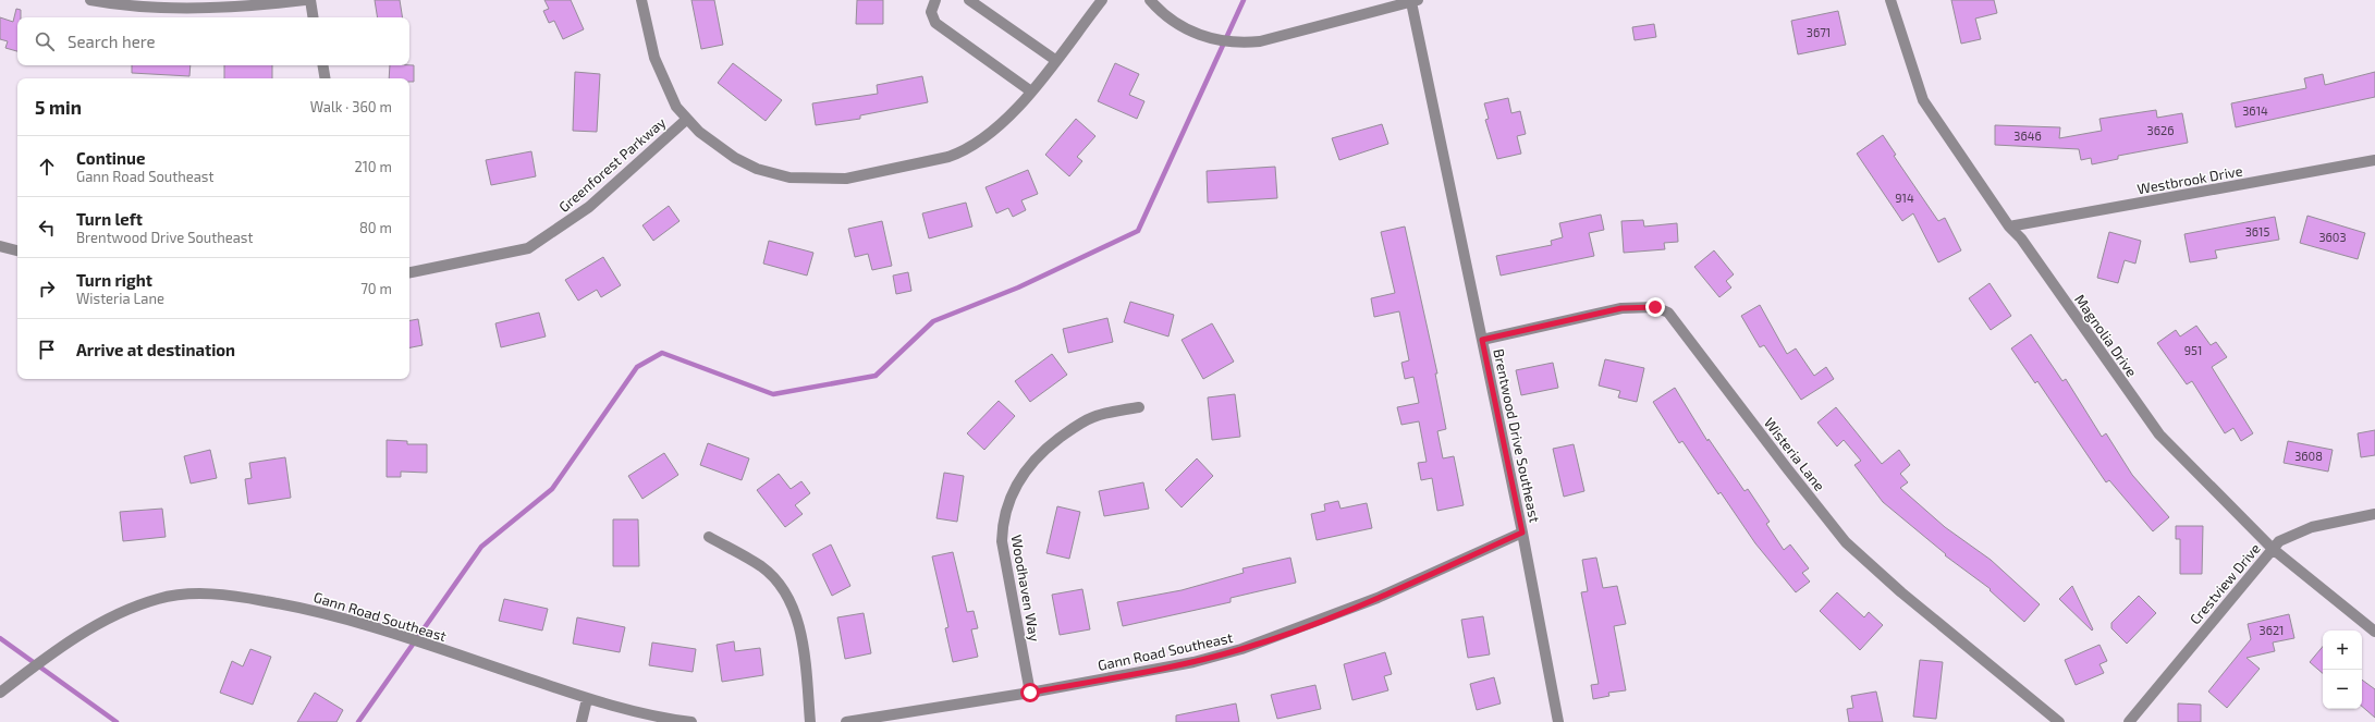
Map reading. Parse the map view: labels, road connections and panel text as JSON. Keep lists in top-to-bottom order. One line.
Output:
{"streets":{"street":["Greenforest Parkway","Westbrook Drive","Magnolia Drive","Brentwood Drive Southeast","Wisteria Lane","Crestview Drive","Woodhaven Way","Gann Road Southeast"]},"crossings":[["Westbrook Drive","Magnolia Drive"],["Magnolia Drive","Crestview Drive"],["Brentwood Drive Southeast","Wisteria Lane"],["Brentwood Drive Southeast","Gann Road Southeast"],["Woodhaven Way","Gann Road Southeast"]],"house_numbers":["3671","3614","3626","3646","914","3615","3603","951","3608","3621"],"page":{"search":"Search here","heading":["5 min","Walk · 360 m"],"list":[["Continue","Gann Road Southeast","210 m"],["Turn left","Brentwood Drive Southeast","80 m"],["Turn right","Wisteria Lane","70 m"],"Arrive at destination"],"map_buttons":["+","−"]}}
